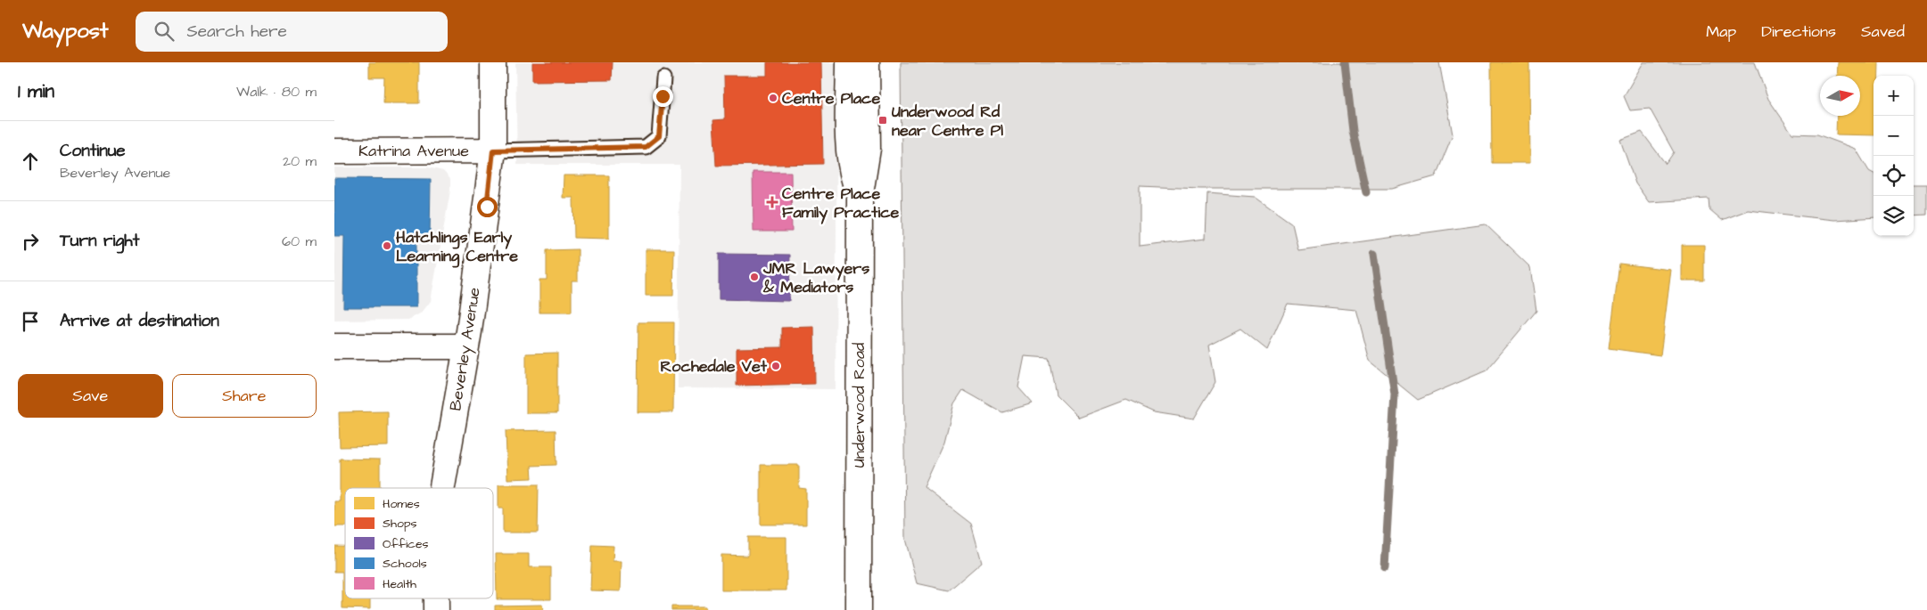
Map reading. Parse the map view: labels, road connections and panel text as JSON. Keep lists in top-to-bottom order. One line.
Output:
{"streets":{"street":["Katrina Avenue","Beverley Avenue","Underwood Road"]},"crossings":[["Katrina Avenue","Beverley Avenue"]],"places":{"other":["Centre Place","Hatchlings Early Learning Centre","JMR Lawyers & Mediators","Rochedale Vet"],"transit":["Underwood Rd near Centre Pl"],"health":["Centre Place Family Practice"]},"legend":["Homes","Shops","Offices","Schools","Health"],"north":"right","page":{"header":"Waypost","search":"Search here","nav":["Map","Directions","Saved"],"heading":["1 min","Walk · 80 m"],"map_buttons":["+","−"],"list":[["Continue","Beverley Avenue","20 m"],["Turn right","60 m"],"Arrive at destination"],"buttons":["Save","Share"]}}
